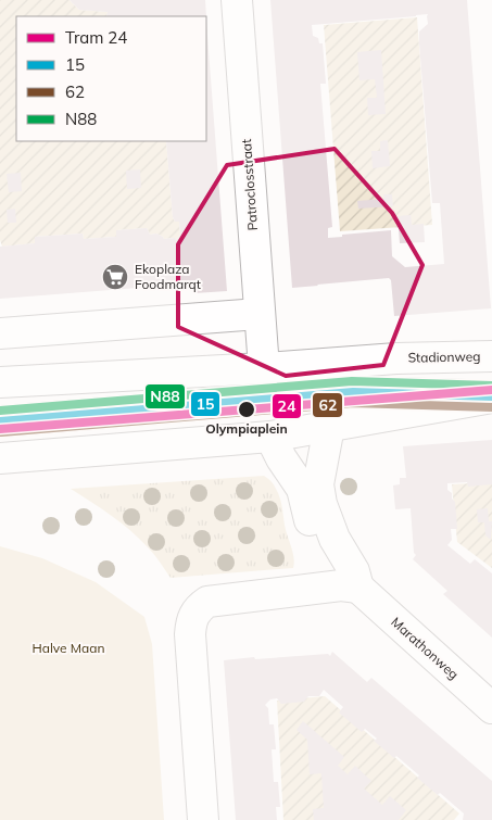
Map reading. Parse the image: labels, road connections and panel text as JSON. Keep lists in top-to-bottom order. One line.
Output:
{"streets":{"street":["Patroclosstraat","Stadionweg","Marathonweg"]},"crossings":[["Patroclosstraat","Stadionweg"]],"parks":["Halve Maan"],"places":{"supermarket":["Ekoplaza Foodmarqt"],"other":["Olympiaplein"]},"lines":["transit line N88","tram line 24","transit line 15","transit line 62"],"legend":["Tram 24","15","62","N88"]}
